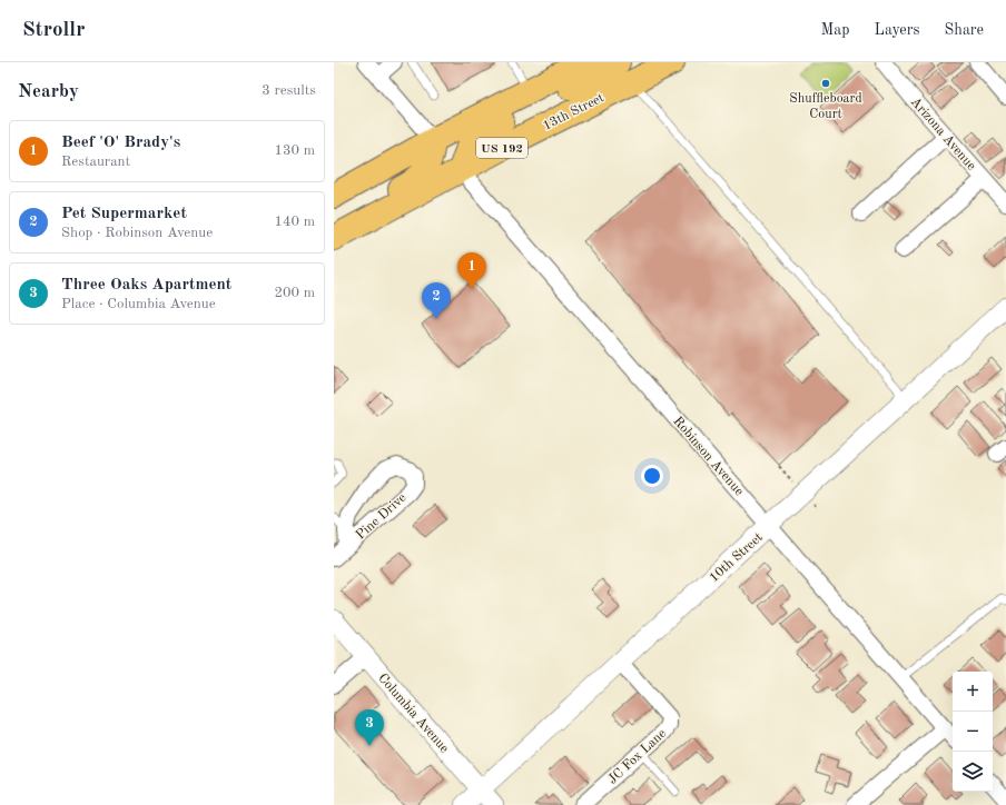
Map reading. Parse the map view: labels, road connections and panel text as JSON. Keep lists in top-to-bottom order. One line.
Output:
{"streets":{"highway":["13th Street","US 192"],"street":["Arizona Avenue","Robinson Avenue","Pine Drive","10th Street","Columbia Avenue","JC Fox Lane"]},"crossings":[["13th Street","Robinson Avenue"],["Robinson Avenue","10th Street"],["10th Street","Columbia Avenue"],["10th Street","JC Fox Lane"]],"places":["Shuffleboard Court"],"page":{"header":"Strollr","nav":["Map","Layers","Share"],"heading":["Nearby","3 results"],"list":[{"mark":"1","name":"Beef 'O' Brady's","note":"Restaurant","value":"130 m"},{"mark":"2","name":"Pet Supermarket","note":"Shop · Robinson Avenue","value":"140 m"},{"mark":"3","name":"Three Oaks Apartment","note":"Place · Columbia Avenue","value":"200 m"}],"pins":["1","2","3"],"map_buttons":["+","−"]}}
